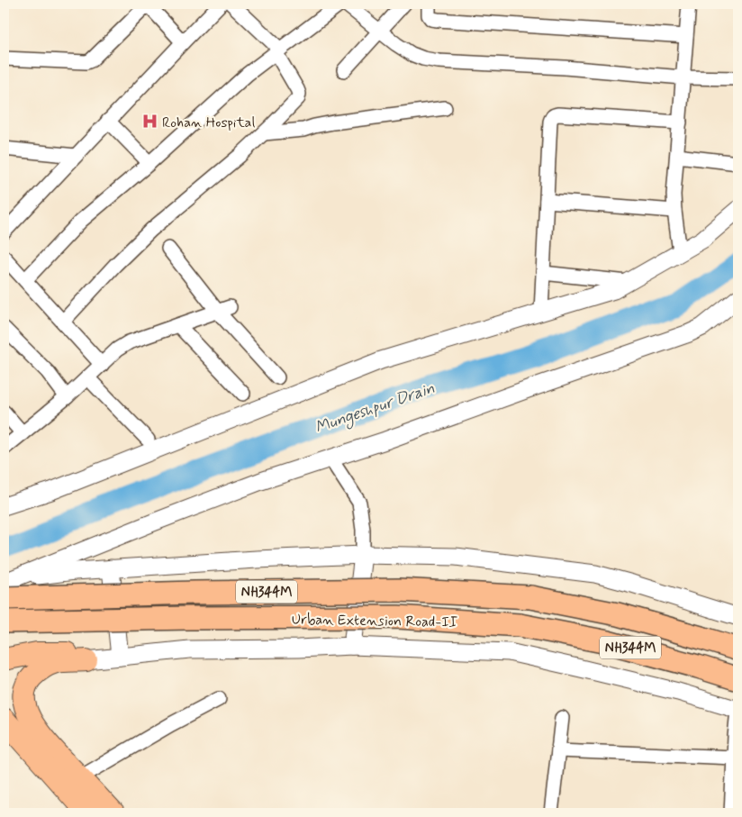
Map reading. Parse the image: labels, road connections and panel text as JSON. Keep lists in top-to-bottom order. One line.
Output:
{"streets":{"highway":["NH344M","Urban Extension Road-II"]},"water":["Mungeshpur Drain"],"places":{"hospital":["Rohan Hospital"]}}
